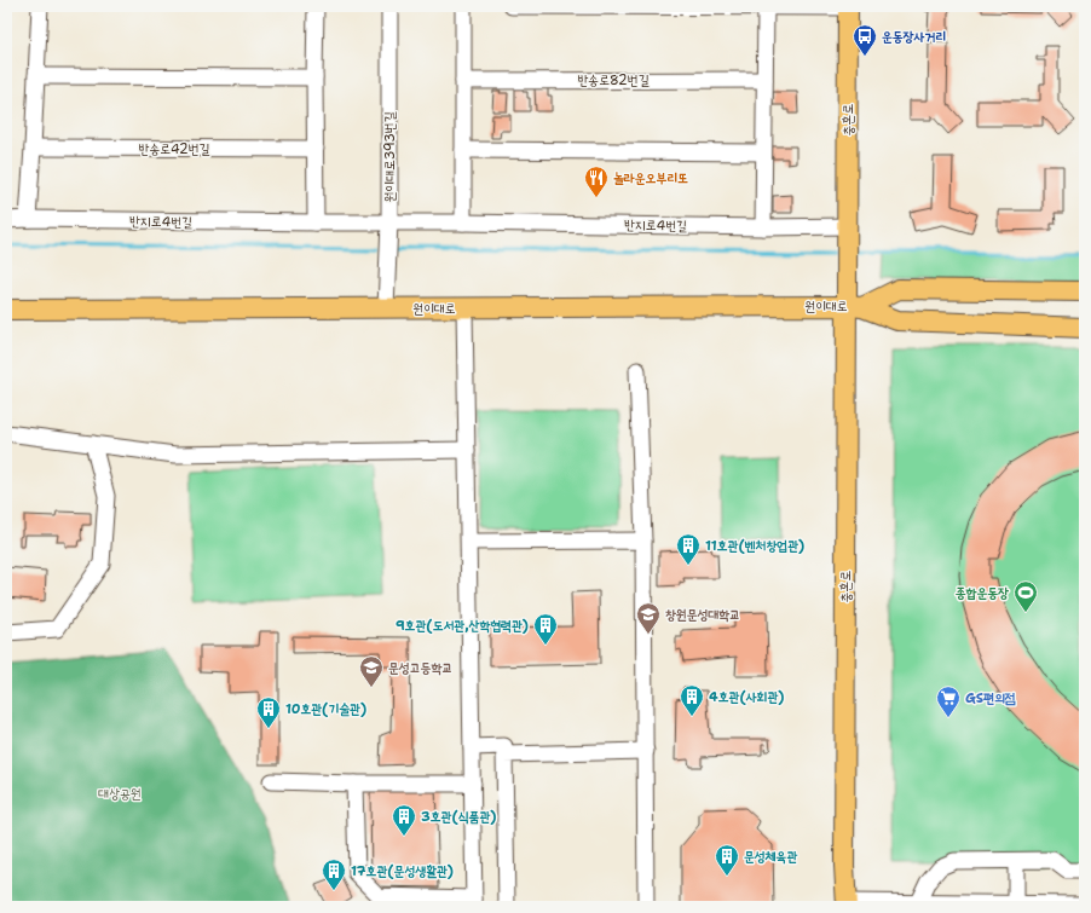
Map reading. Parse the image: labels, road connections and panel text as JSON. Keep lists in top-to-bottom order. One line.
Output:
{"streets":{"main road":["충혼로","원이대로"],"street":["반송로82번길","반송로42번길","원이대로393번길","반지로4번길"]},"crossings":[["충혼로","반지로4번길"],["충혼로","원이대로"],["원이대로393번길","반지로4번길"],["원이대로393번길","원이대로"]],"parks":["대상공원"],"places":{"bus stop":["운동장사거리"],"restaurant":["놀라운오부리또"],"building":["11호관(벤처창업관)","9호관(도서관,산학협력관)","4호관(사회관)","10호관(기술관)","3호관(식품관)","문성체육관","17호관(문성생활관)"],"sports":["종합운동장"],"school or university":["창원문성대학교","문성고등학교"],"supermarket":["GS편의점"]}}
